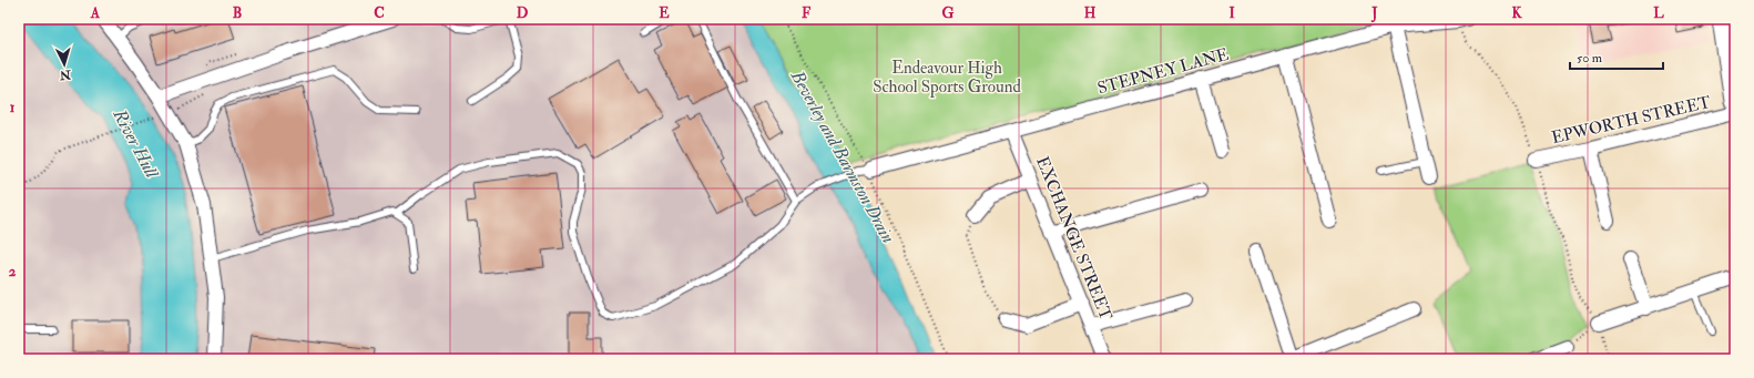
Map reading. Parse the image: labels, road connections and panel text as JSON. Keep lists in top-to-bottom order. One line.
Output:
{"streets":{"street":["STEPNEY LANE","EPWORTH STREET","EXCHANGE STREET"]},"crossings":[["STEPNEY LANE","EXCHANGE STREET"]],"water":["River Hull","Beverley and Barmston Drain"],"parks":["Endeavour High School Sports Ground"],"scale_bar":"50 m","north":"bottom","grid":{"columns":["A","B","C","D","E","F","G","H","I","J","K","L"],"rows":["1","2"]}}
